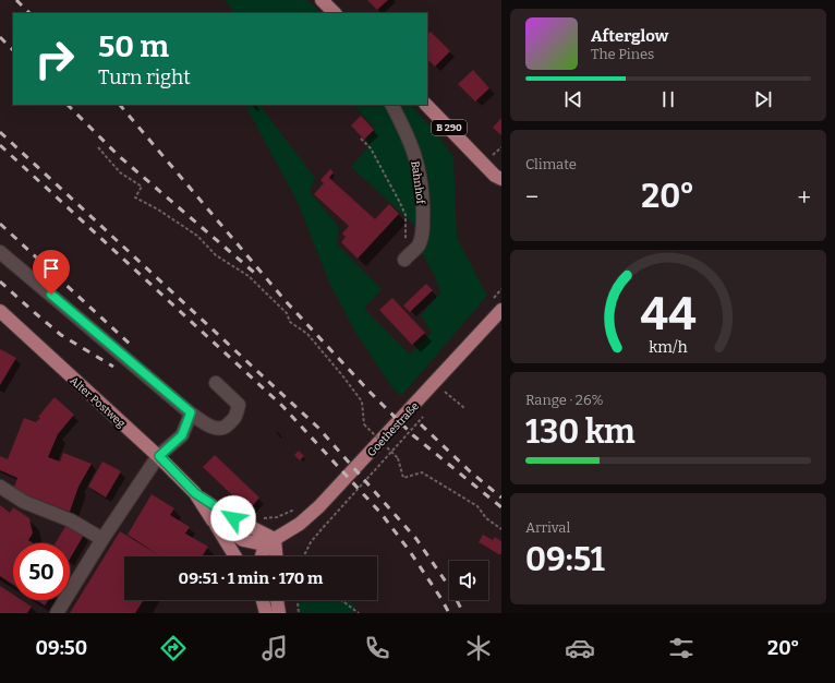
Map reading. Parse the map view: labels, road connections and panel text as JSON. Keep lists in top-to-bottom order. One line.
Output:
{"streets":{"main road":["B 290","Alter Postweg","Goethestraße"],"street":["Bahnhof"]},"crossings":[["Alter Postweg","Goethestraße"]],"page":{"turn":["50 m","Turn right"],"song":["Afterglow","The Pines"],"tile":["Climate",["Range · 26%","130 km"],["Arrival","09:51"]],"heat":["−","20°","+"],"limit":"50","trip":"09:51 · 1 min · 170 m","tabs":["09:50","20°"],"gauge":["44","km/h"]}}
